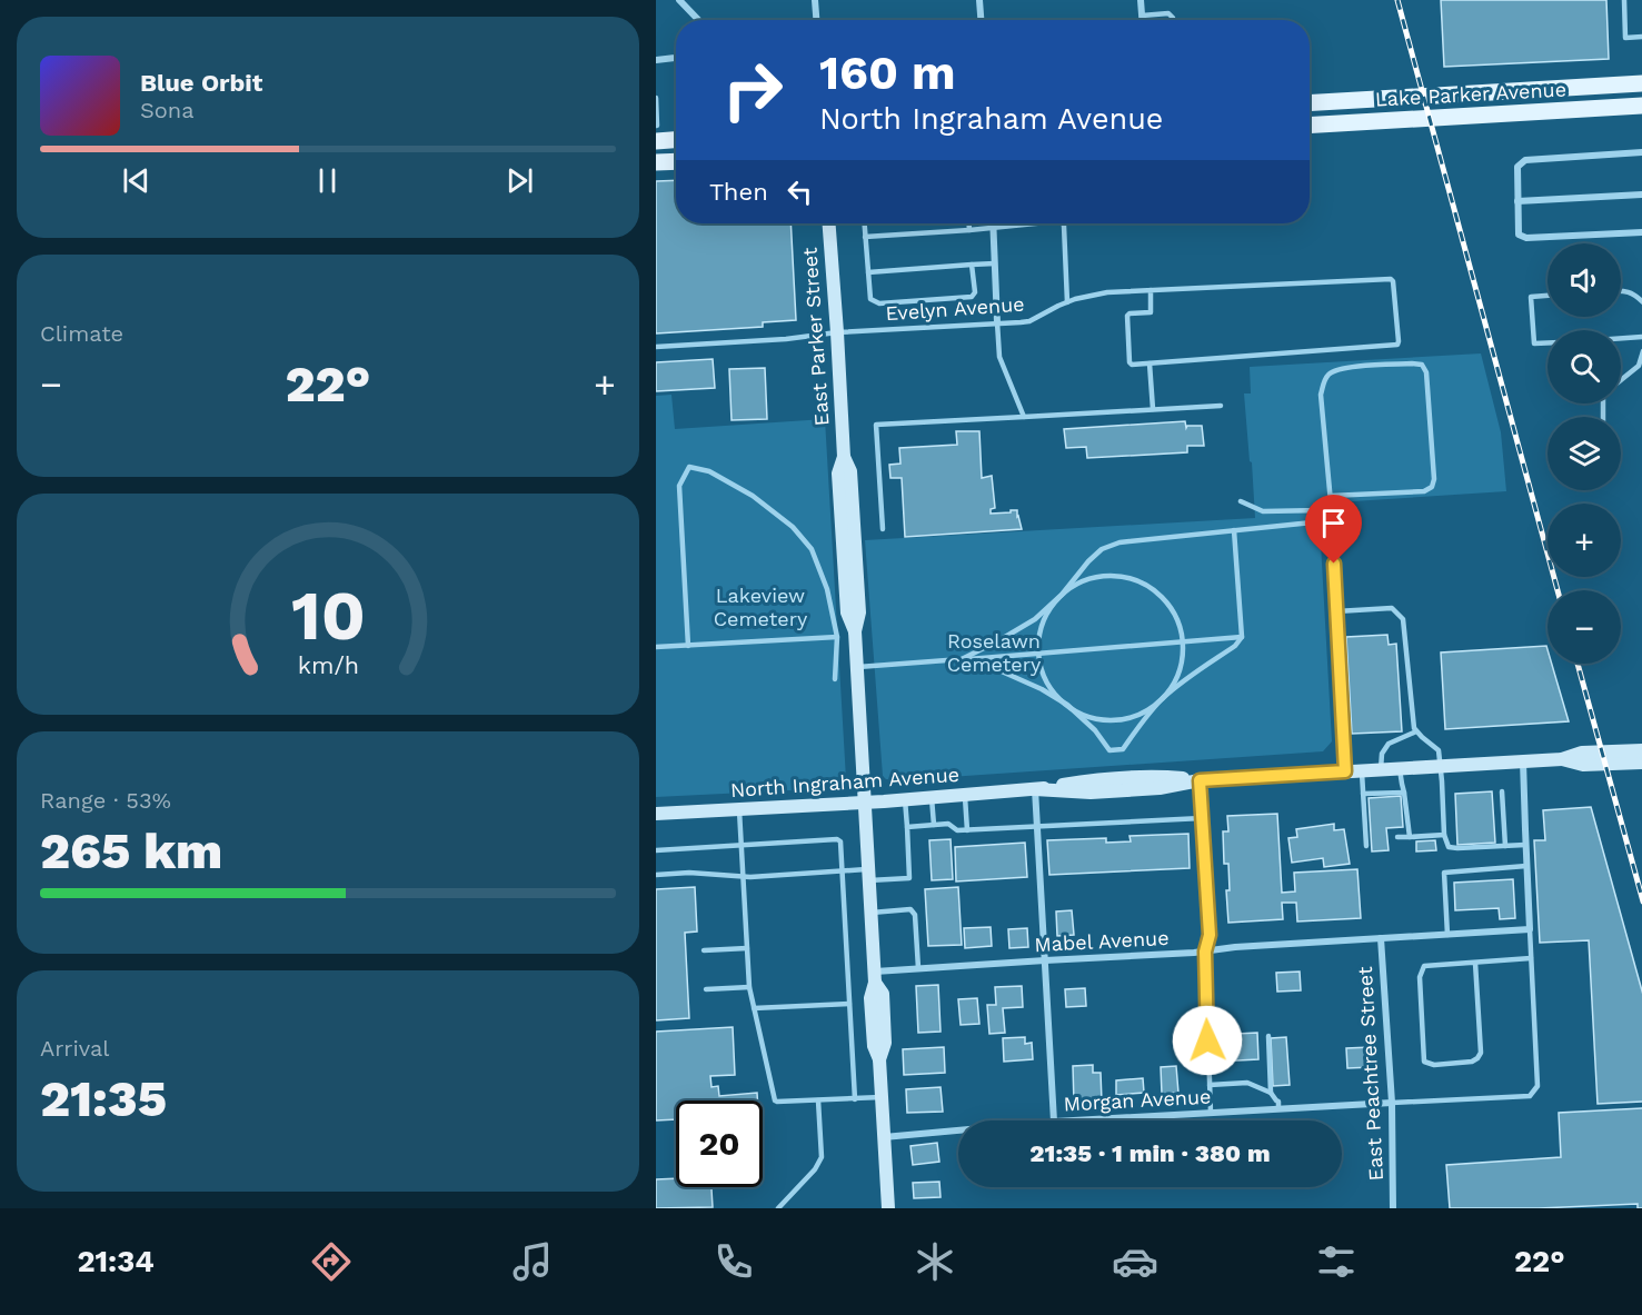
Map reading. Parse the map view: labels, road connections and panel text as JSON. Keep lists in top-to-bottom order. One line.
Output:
{"streets":{"main road":["Lake Parker Avenue"],"street":["East Parker Street","North Ingraham Avenue","Mabel Avenue","East Peachtree Street","Morgan Avenue"],"lane":["Evelyn Avenue"]},"crossings":[["Evelyn Avenue","East Parker Street"],["East Parker Street","North Ingraham Avenue"],["East Parker Street","Mabel Avenue"],["East Parker Street","Morgan Avenue"],["Mabel Avenue","East Peachtree Street"],["East Peachtree Street","Morgan Avenue"]],"parks":["Lakeview Cemetery","Roselawn Cemetery"],"page":{"turn":["160 m","North Ingraham Avenue"],"song":["Blue Orbit","Sona"],"then":"Then","map_buttons":["+","−"],"tile":["Climate",["Range · 53%","265 km"],["Arrival","21:35"]],"heat":["−","22°","+"],"limit":"20","trip":"21:35 · 1 min · 380 m","tabs":["21:34","22°"],"gauge":["10","km/h"]}}
